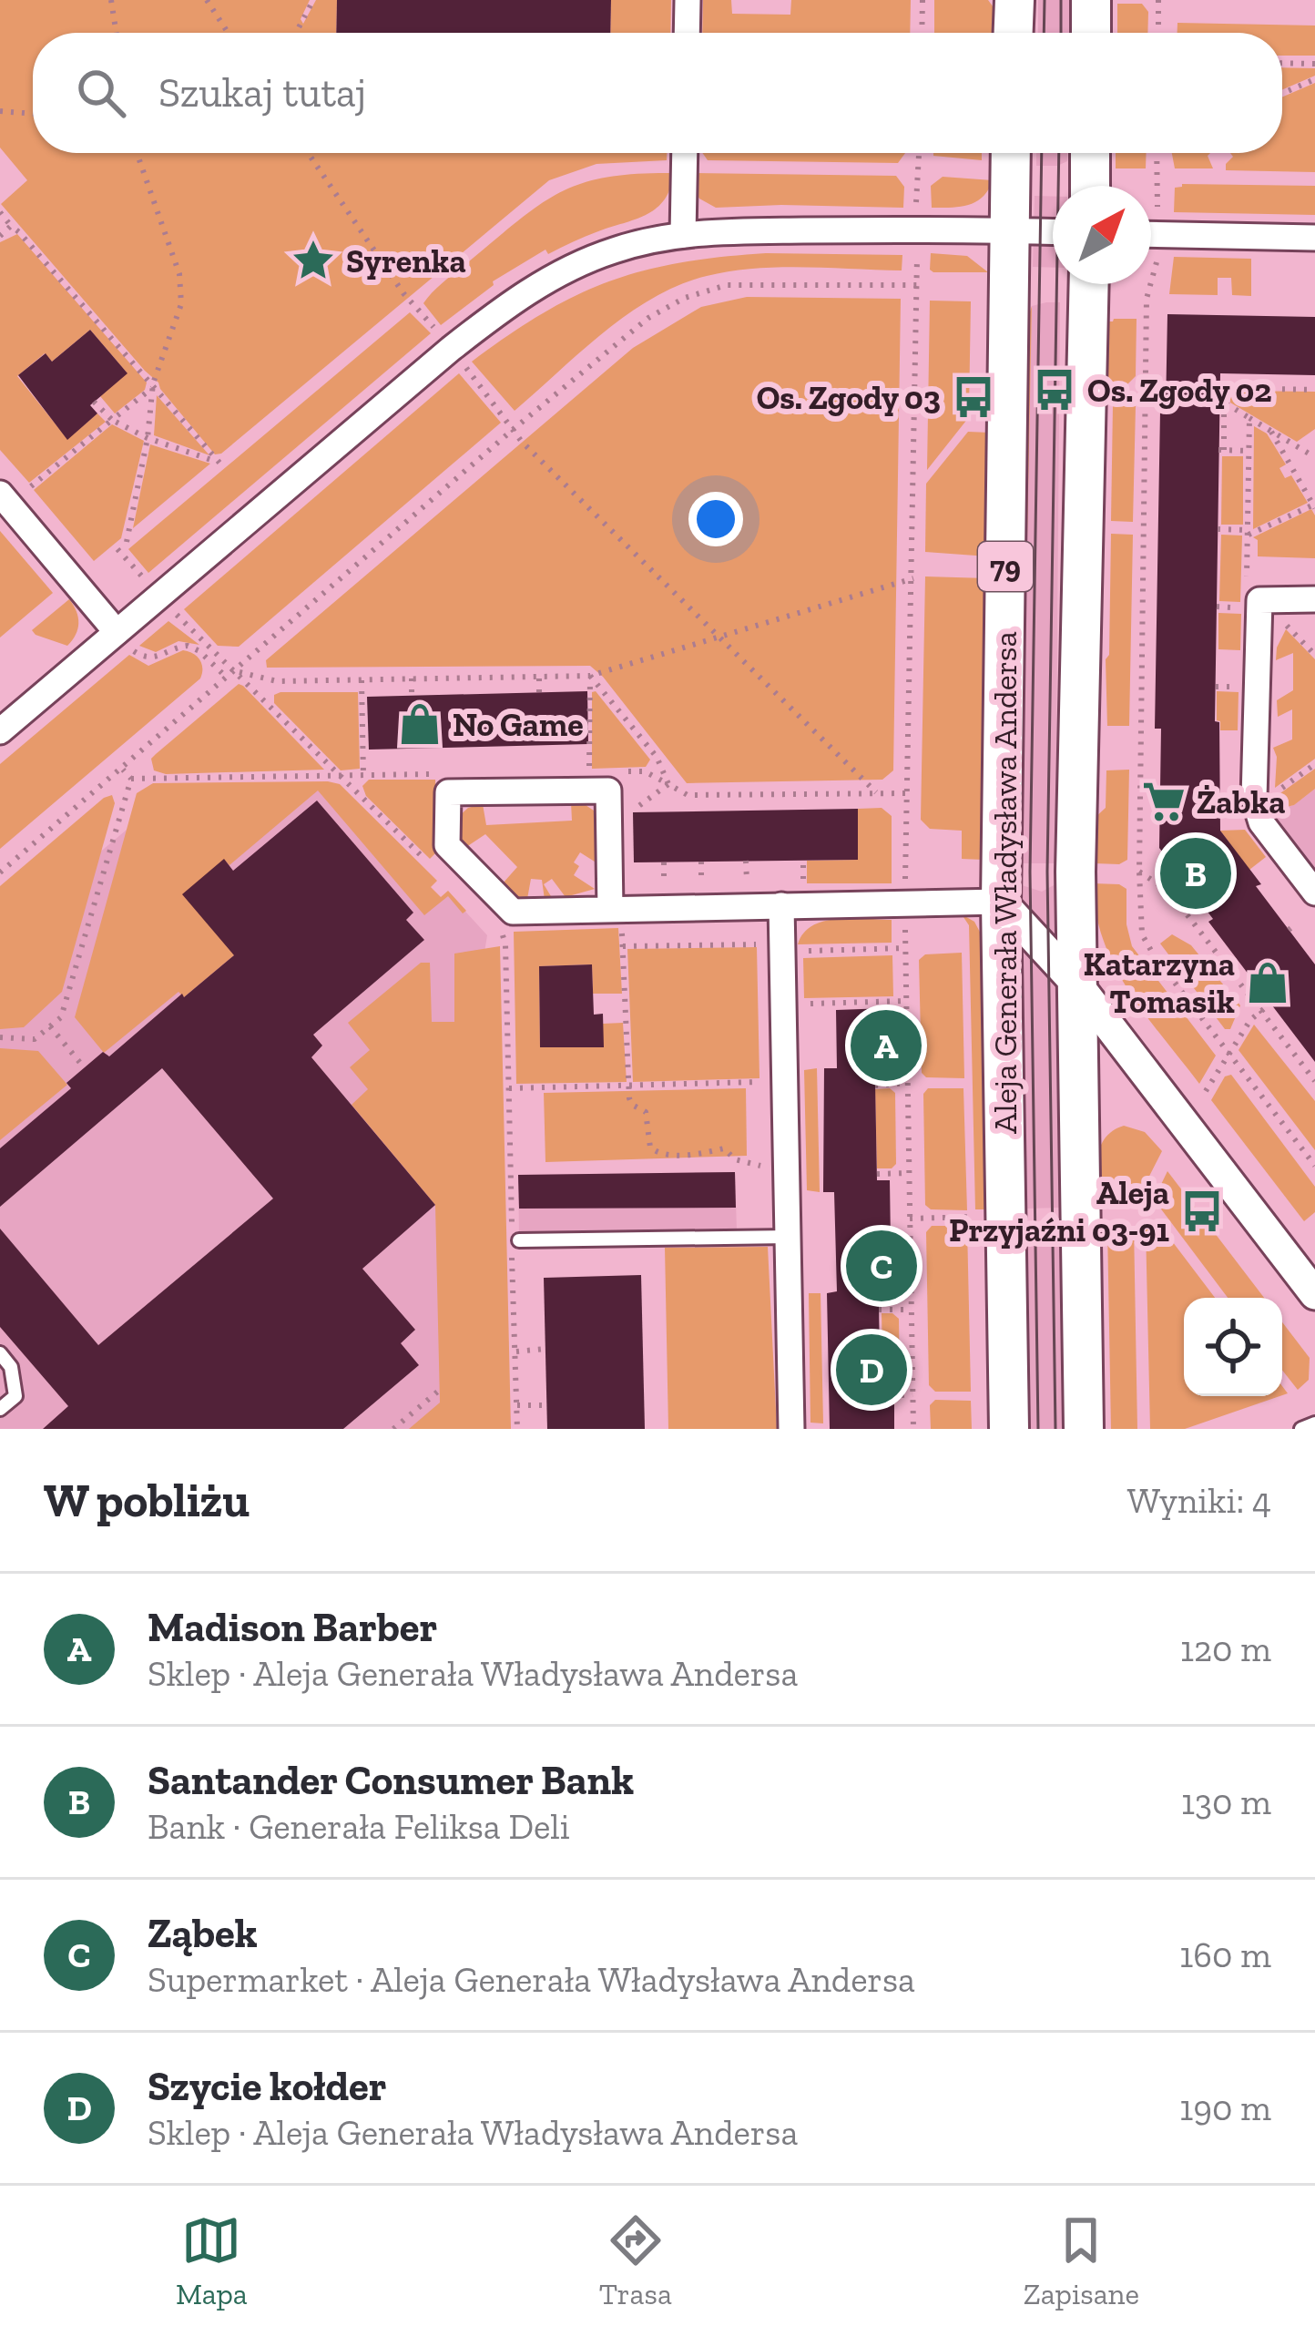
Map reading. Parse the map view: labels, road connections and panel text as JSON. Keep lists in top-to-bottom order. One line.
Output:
{"streets":{"main road":["79","Aleja Generała Władysława Andersa"]},"places":{"place":["Syrenka"],"bus stop":["Os. Zgody 02","Os. Zgody 03","Aleja Przyjaźni 03-91"],"shop":["No Game","Katarzyna Tomasik"],"supermarket":["Żabka"]},"north":"top right","page":{"search":"Szukaj tutaj","pins":["B","A","C","D"],"heading":["W pobliżu","Wyniki: 4"],"list":[{"mark":"A","name":"Madison Barber","note":"Sklep · Aleja Generała Władysława Andersa","value":"120 m"},{"mark":"B","name":"Santander Consumer Bank","note":"Bank · Generała Feliksa Deli","value":"130 m"},{"mark":"C","name":"Ząbek","note":"Supermarket · Aleja Generała Władysława Andersa","value":"160 m"},{"mark":"D","name":"Szycie kołder","note":"Sklep · Aleja Generała Władysława Andersa","value":"190 m"}],"nav":["Mapa","Trasa","Zapisane"]}}
